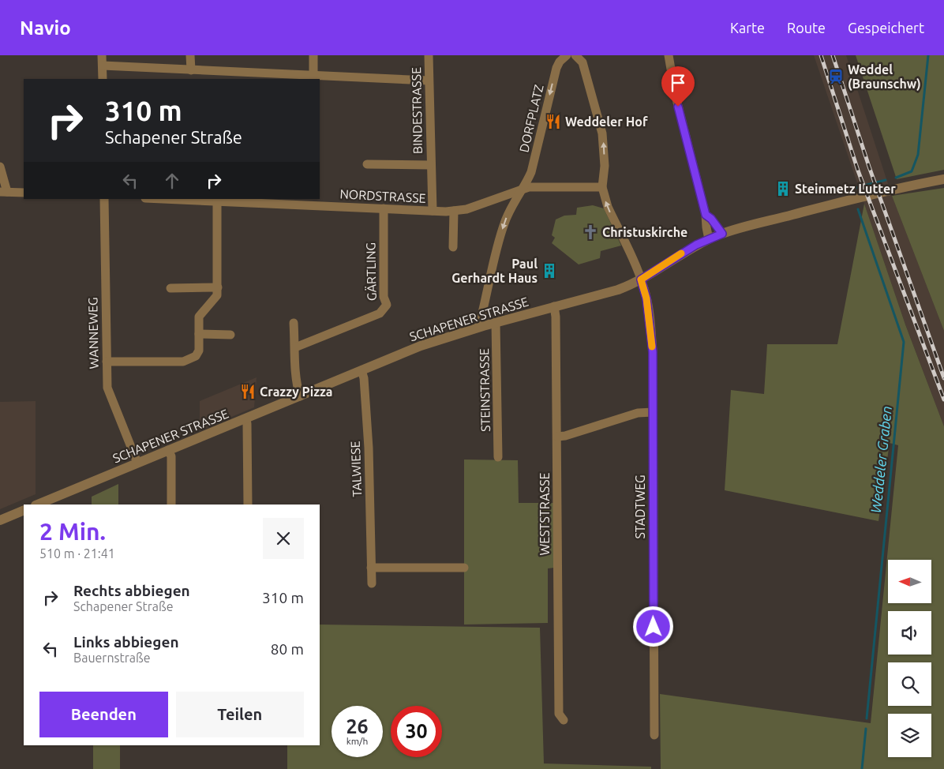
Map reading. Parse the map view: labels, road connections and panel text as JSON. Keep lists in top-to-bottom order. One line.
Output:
{"streets":{"street":["BINDESTRASSE","DORFPLATZ","NORDSTRASSE","GÄRTLING","SCHAPENER STRASSE","WANNEWEG","STEINSTRASSE","TALWIESE","STADTWEG","WESTSTRASSE"]},"crossings":[["BINDESTRASSE","NORDSTRASSE"],["DORFPLATZ","NORDSTRASSE"],["DORFPLATZ","SCHAPENER STRASSE"],["NORDSTRASSE","GÄRTLING"],["NORDSTRASSE","STADTWEG"],["SCHAPENER STRASSE","WANNEWEG"],["SCHAPENER STRASSE","STEINSTRASSE"],["SCHAPENER STRASSE","TALWIESE"],["SCHAPENER STRASSE","STADTWEG"],["SCHAPENER STRASSE","WESTSTRASSE"]],"one_way":["DORFPLATZ"],"water":["Weddeler Graben"],"places":{"station":["Weddel (Braunschw)"],"restaurant":["Weddeler Hof","Crazzy Pizza"],"building":["Steinmetz Lutter","Paul Gerhardt Haus"],"church":["Christuskirche"]},"north":"left","page":{"header":"Navio","nav":["Karte","Route","Gespeichert"],"turn":["310 m","Schapener Straße"],"heading":["2 Min.","510 m · 21:41"],"list":[{"name":"Rechts abbiegen","note":"Schapener Straße","value":"310 m"},{"name":"Links abbiegen","note":"Bauernstraße","value":"80 m"}],"buttons":["Beenden","Teilen"],"speed":"26 km/h","limit":"30"}}
